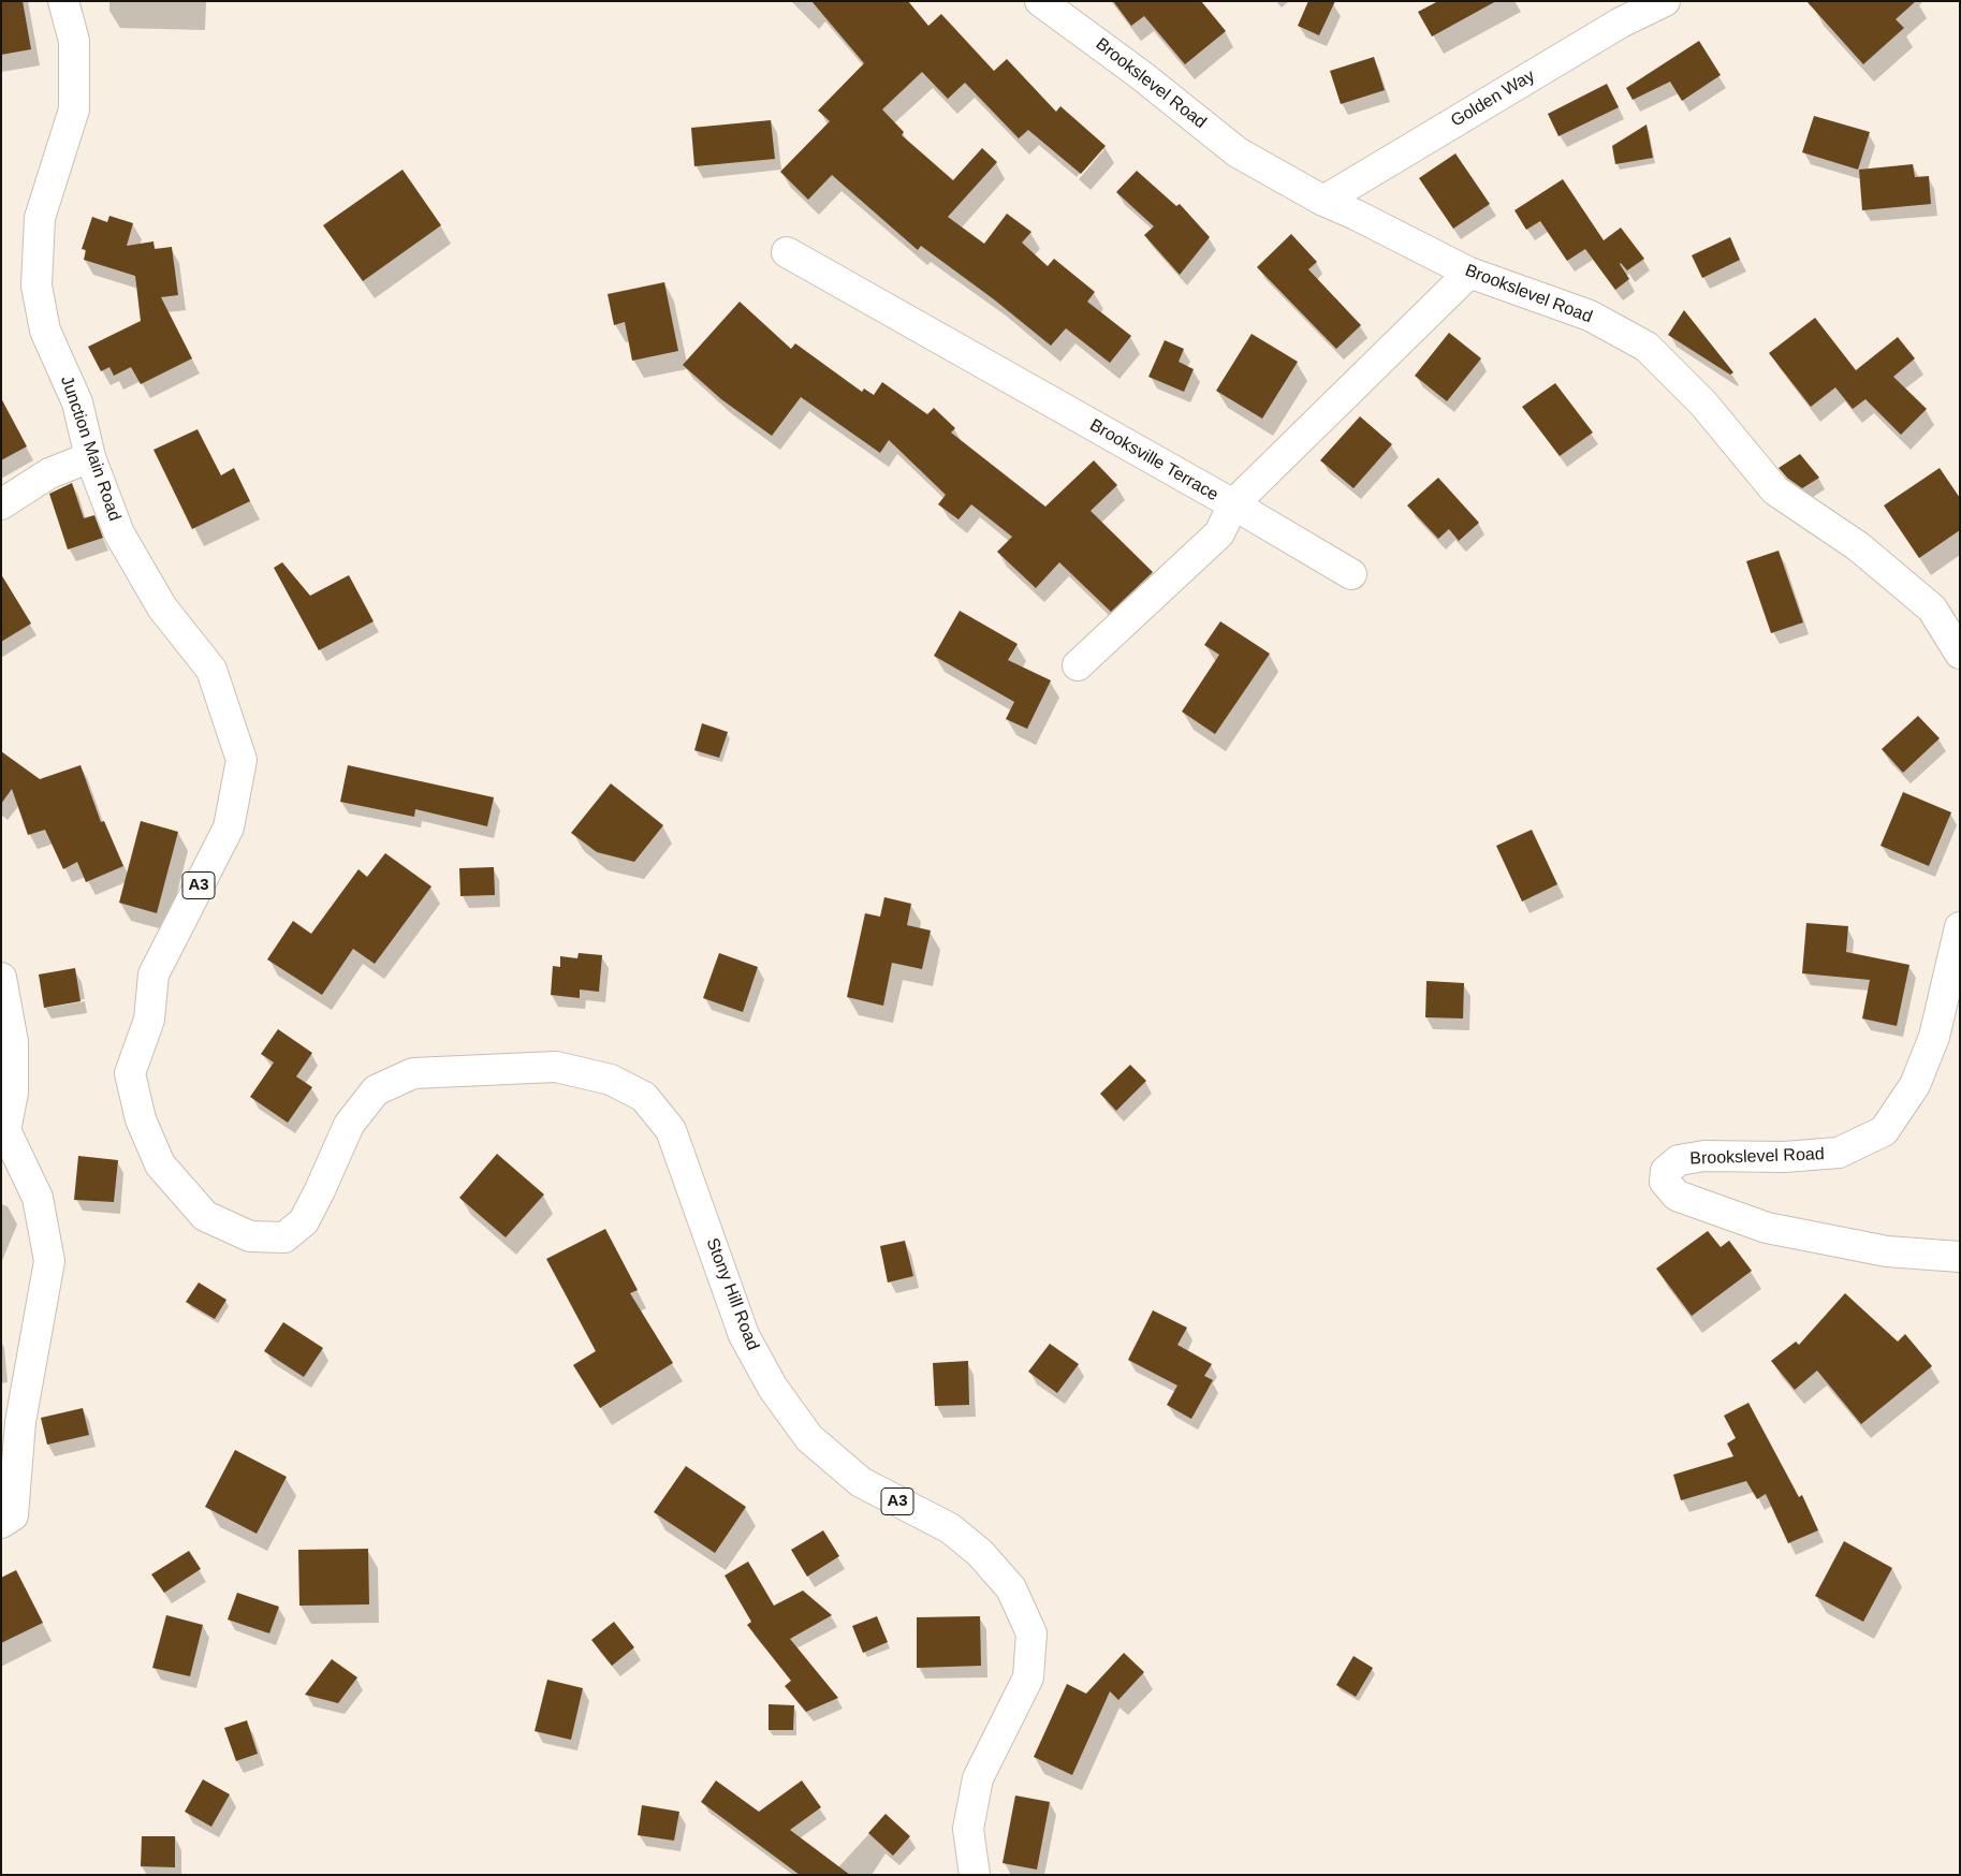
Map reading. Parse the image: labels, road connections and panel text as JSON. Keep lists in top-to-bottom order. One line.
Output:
{"streets":{"street":["Brookslevel Road","Golden Way","Junction Main Road","Brooksville Terrace","A3","Stony Hill Road"]},"crossings":[["Brookslevel Road","Golden Way"],["Brookslevel Road","Brooksville Terrace"],["Junction Main Road","Stony Hill Road"]]}
